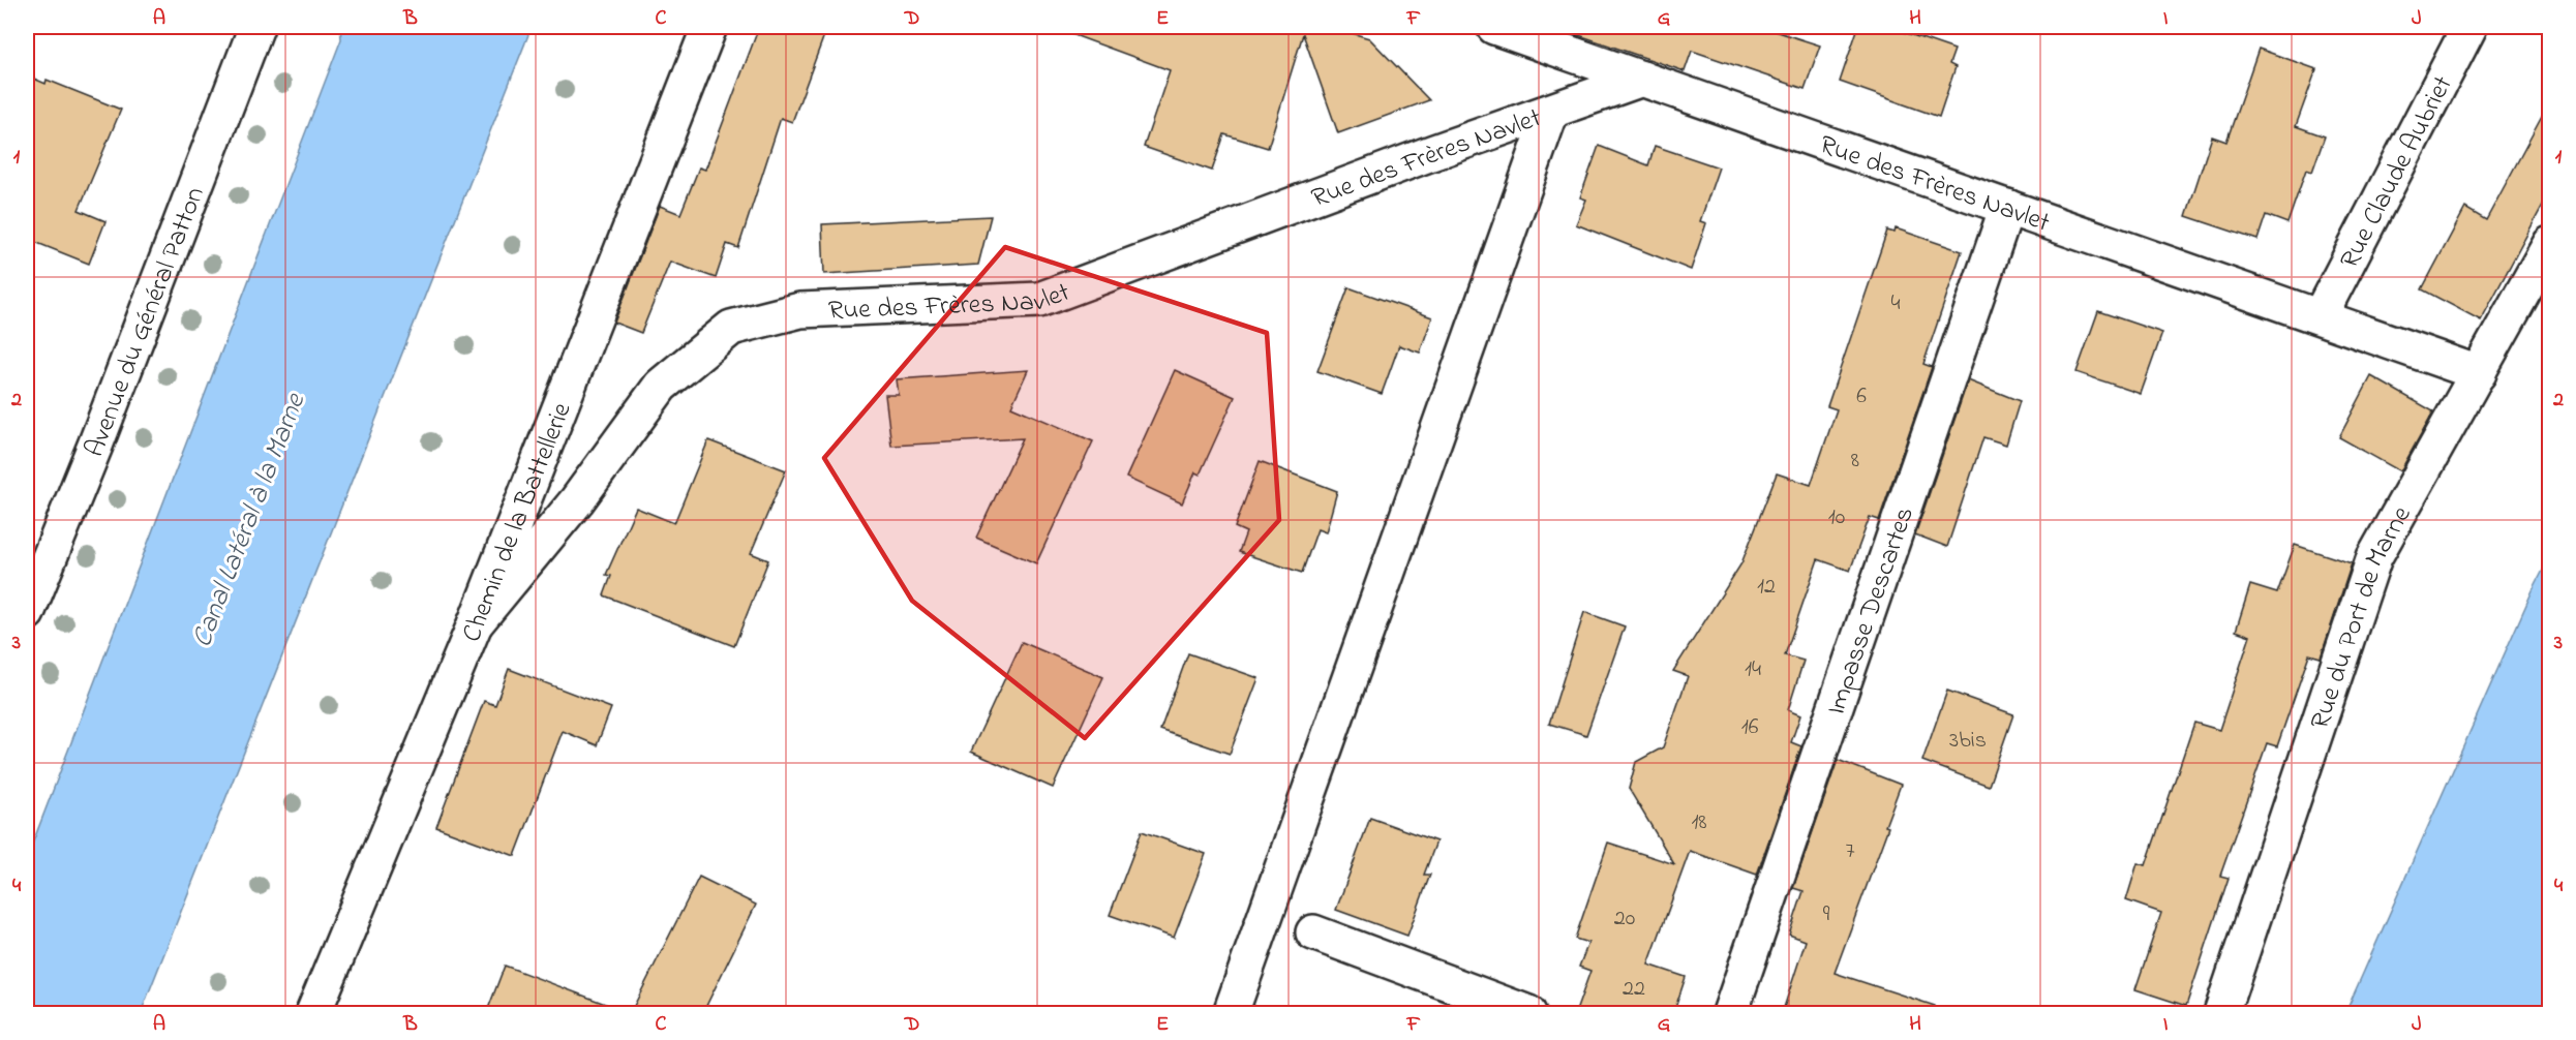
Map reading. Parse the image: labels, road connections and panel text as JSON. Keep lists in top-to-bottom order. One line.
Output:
{"streets":{"street":["Rue des Frères Navlet","Rue Claude Aubriet","Avenue du Général Patton","Chemin de la Battellerie","Impasse Descartes","Rue du Port de Marne"]},"crossings":[["Rue des Frères Navlet","Rue Claude Aubriet"],["Rue des Frères Navlet","Chemin de la Battellerie"],["Rue des Frères Navlet","Impasse Descartes"],["Rue des Frères Navlet","Rue du Port de Marne"]],"water":["Canal Latéral à la Marne"],"house_numbers":["4","6","8","10","12","14","16","3bis","18","7","9","20","22"],"grid":{"columns":["A","B","C","D","E","F","G","H","I","J"],"rows":["1","2","3","4"]}}
